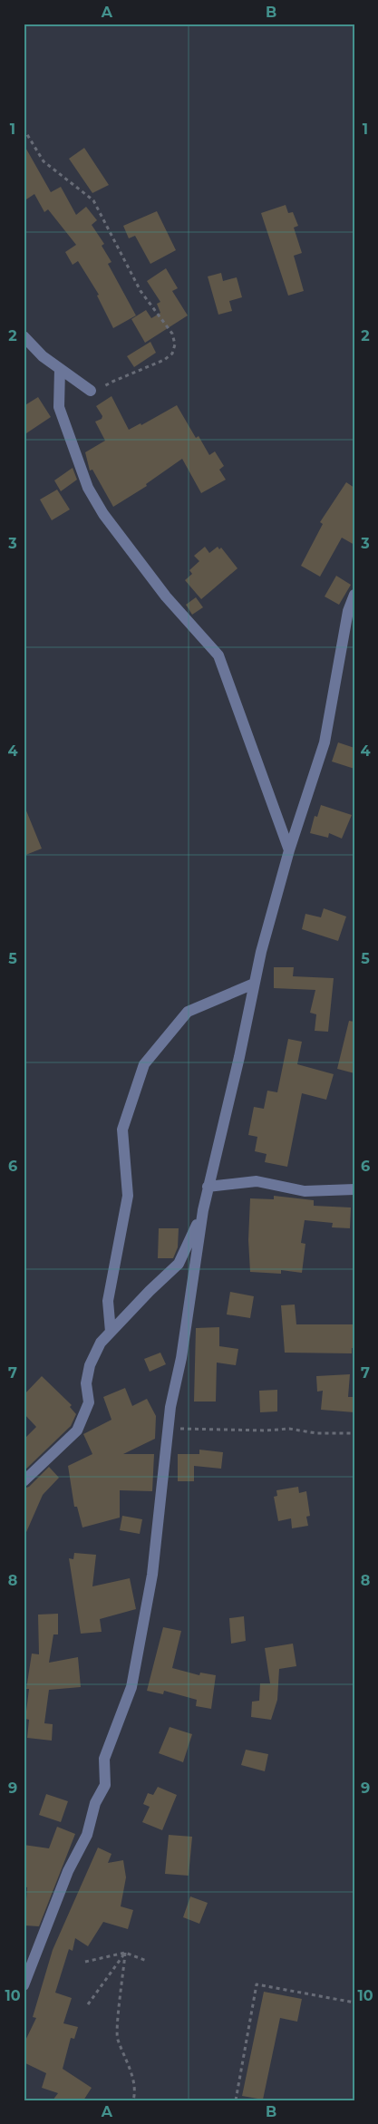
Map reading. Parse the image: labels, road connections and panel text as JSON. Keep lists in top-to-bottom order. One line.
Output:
{"grid":{"columns":["A","B"],"rows":["1","2","3","4","5","6","7","8","9","10"]}}
